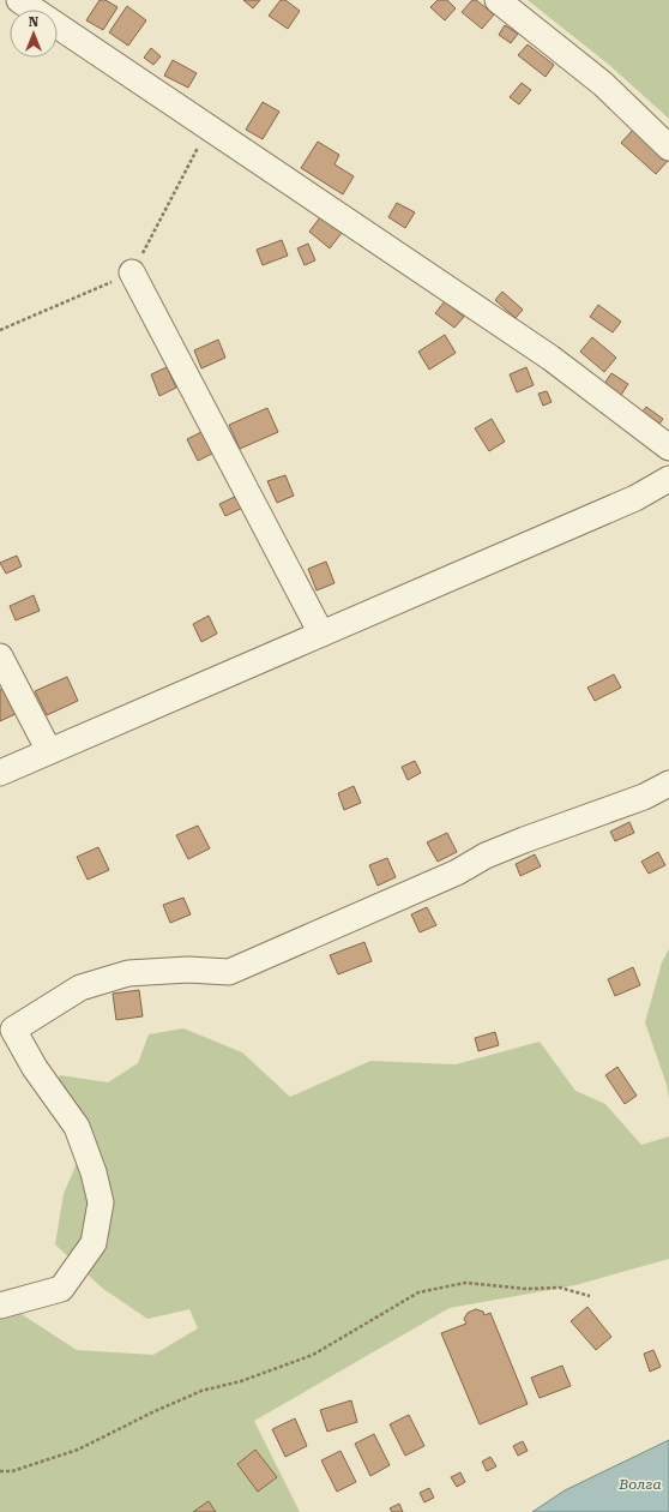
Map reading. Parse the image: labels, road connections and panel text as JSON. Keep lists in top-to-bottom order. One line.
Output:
{"water":["Волга"],"north":"top"}
